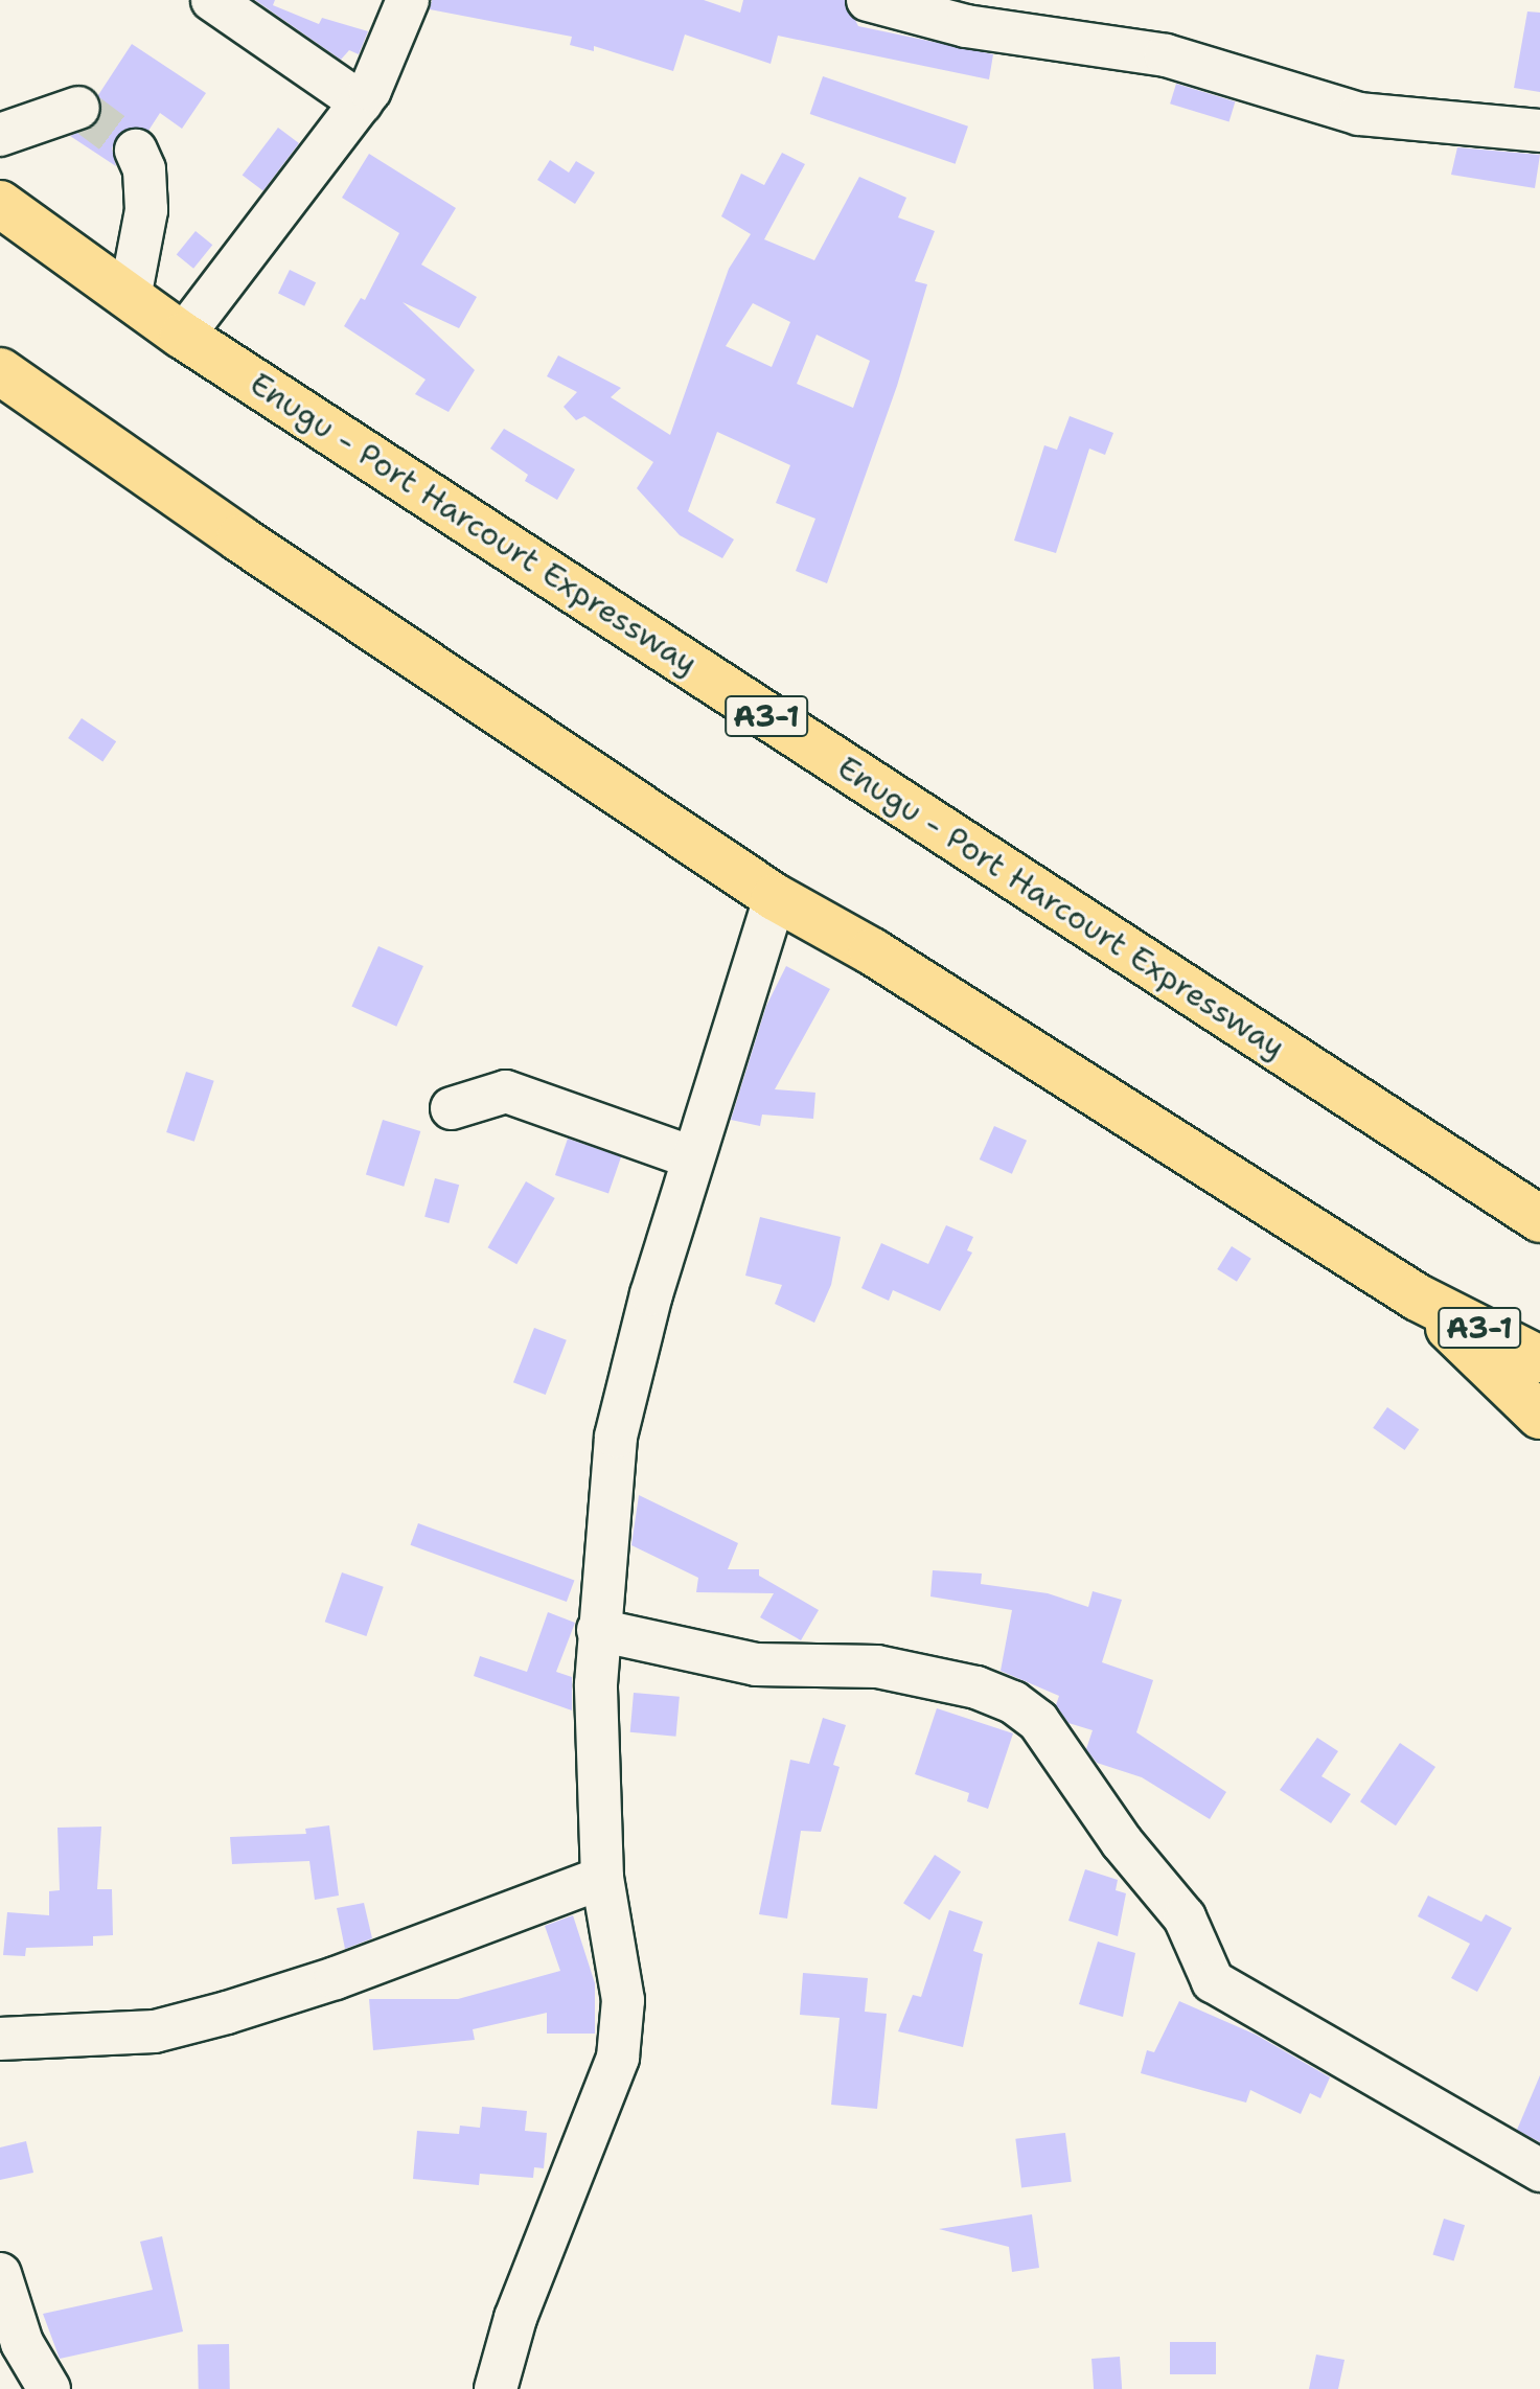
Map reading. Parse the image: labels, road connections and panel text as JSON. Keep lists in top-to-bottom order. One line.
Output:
{"streets":{"highway":["Enugu - Port Harcourt Expressway","A3-1"]}}
